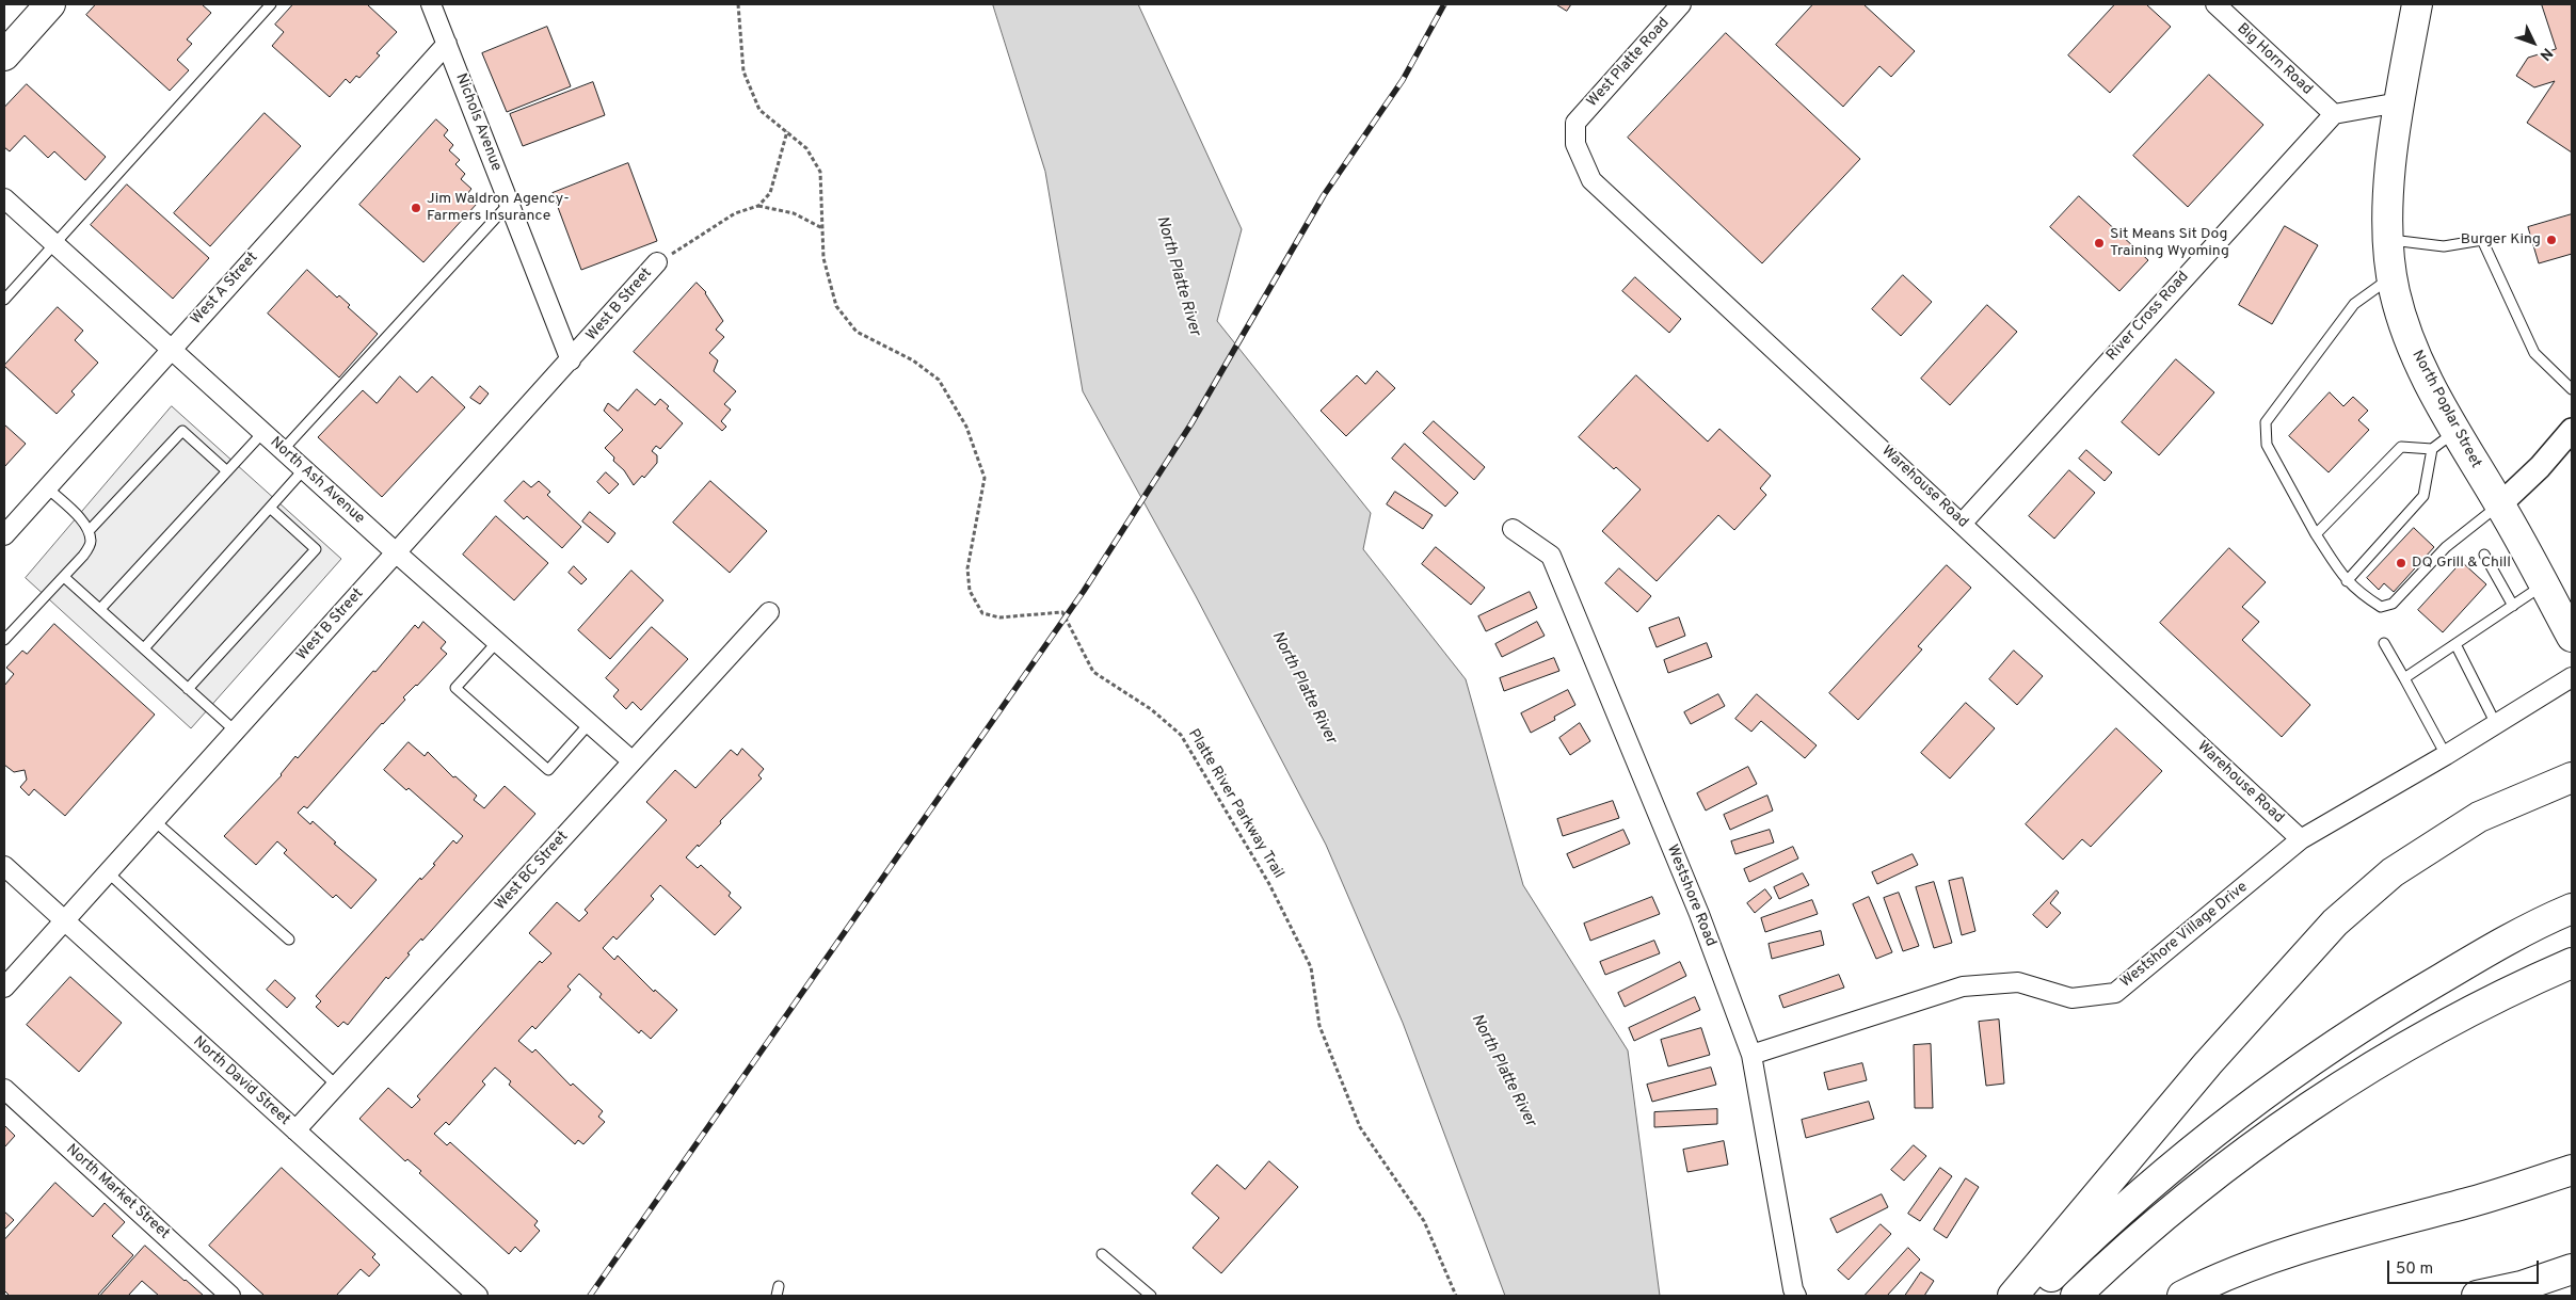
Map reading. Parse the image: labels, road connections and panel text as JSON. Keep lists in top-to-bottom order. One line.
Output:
{"streets":{"main road":["North Poplar Street"],"street":["Big Horn Road","West Platte Road","Nichols Avenue","West A Street","West B Street","River Cross Road","North Ash Avenue","Warehouse Road","West BC Street","Westshore Road","Westshore Village Drive","North David Street","North Market Street"],"path":["Platte River Parkway Trail"]},"crossings":[["Big Horn Road","River Cross Road"],["West Platte Road","Warehouse Road"],["Nichols Avenue","West A Street"],["Nichols Avenue","West B Street"],["West A Street","North Ash Avenue"],["West B Street","North Ash Avenue"],["West B Street","North David Street"],["River Cross Road","Warehouse Road"],["North Ash Avenue","West BC Street"],["Warehouse Road","Westshore Village Drive"],["West BC Street","North David Street"],["Westshore Road","Westshore Village Drive"]],"water":["North Platte River"],"places":["Jim Waldron Agency- Farmers Insurance","Burger King","Sit Means Sit Dog Training Wyoming","DQ Grill & Chill"],"scale_bar":"50 m","north":"bottom right"}
